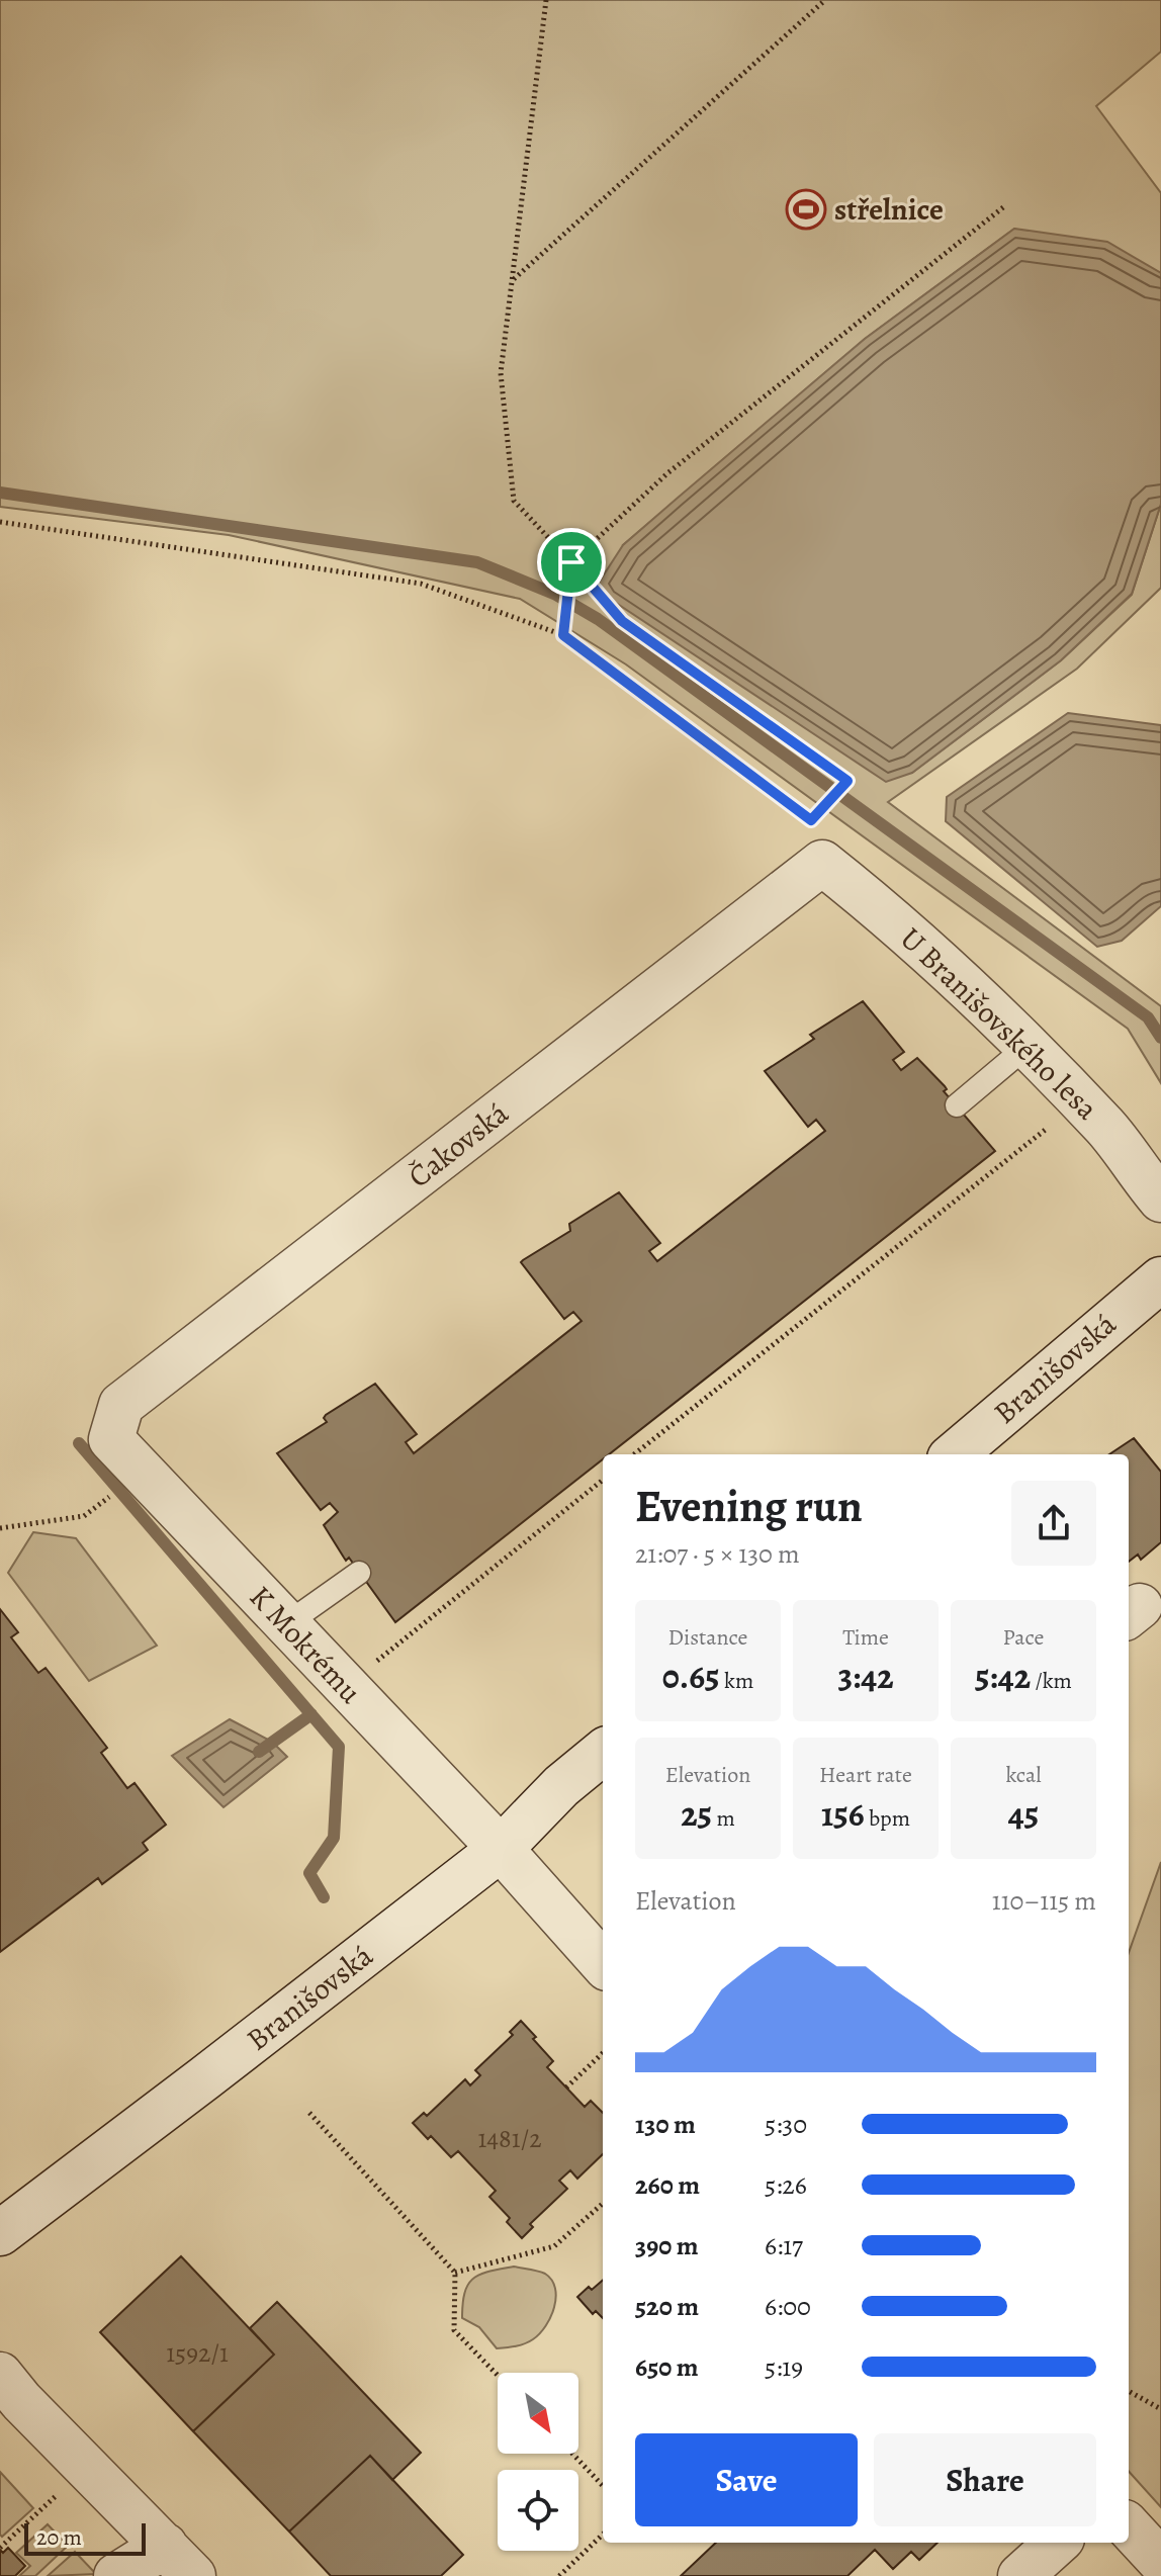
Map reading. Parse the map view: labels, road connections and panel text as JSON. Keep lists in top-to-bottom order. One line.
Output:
{"streets":{"street":["U Branišovského lesa","Čakovská","Branišovská","K Mokrému"]},"crossings":[["U Branišovského lesa","Čakovská"],["Čakovská","K Mokrému"],["Branišovská","K Mokrému"]],"places":{"sports":["střelnice"]},"house_numbers":["1481/2","1592/1"],"scale_bar":"20 m","north":"bottom right","page":{"heading":["Evening run","21:07 · 5 × 130 m"],"stats":[["Distance","0.65 km"],["Time","3:42"],["Pace","5:42 /km"],["Elevation","25 m"],["Heart rate","156 bpm"],["kcal","45"]],"chart":["Elevation","110–115 m"],"list":[{"name":"130 m","note":"5:30"},{"name":"260 m","note":"5:26"},{"name":"390 m","note":"6:17"},{"name":"520 m","note":"6:00"},{"name":"650 m","note":"5:19"}],"buttons":["Save","Share"],"scale":"20 m"}}
